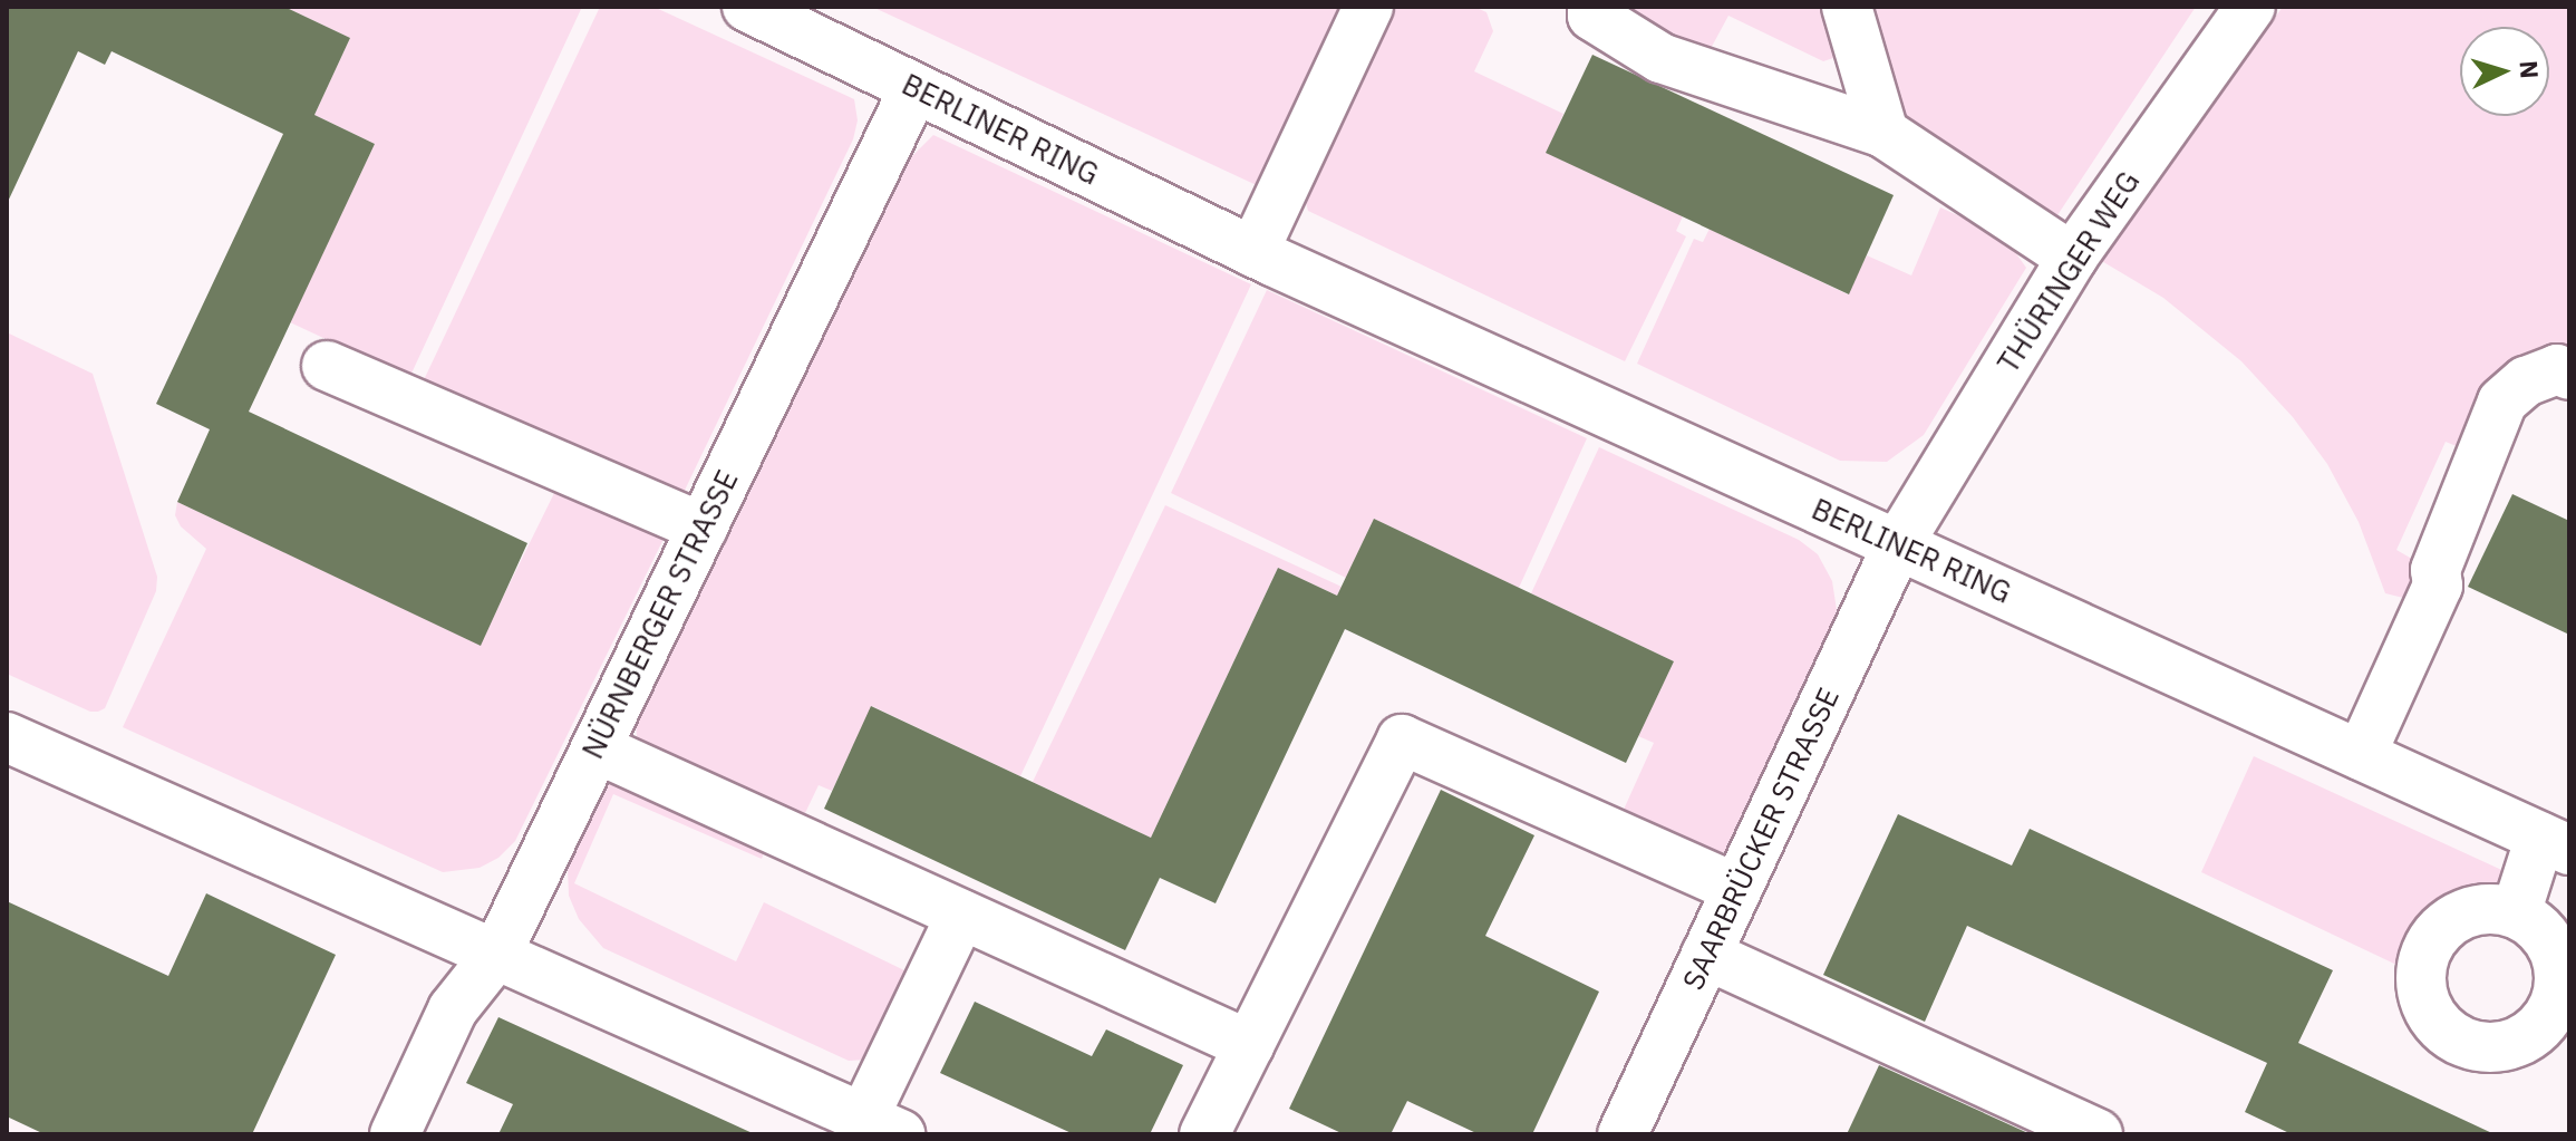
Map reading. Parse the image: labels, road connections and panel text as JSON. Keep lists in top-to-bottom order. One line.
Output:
{"streets":{"lane":["BERLINER RING","THÜRINGER WEG","NÜRNBERGER STRASSE","SAARBRÜCKER STRASSE"]},"crossings":[["BERLINER RING","THÜRINGER WEG"],["BERLINER RING","NÜRNBERGER STRASSE"],["BERLINER RING","SAARBRÜCKER STRASSE"],["THÜRINGER WEG","SAARBRÜCKER STRASSE"]],"north":"right"}
